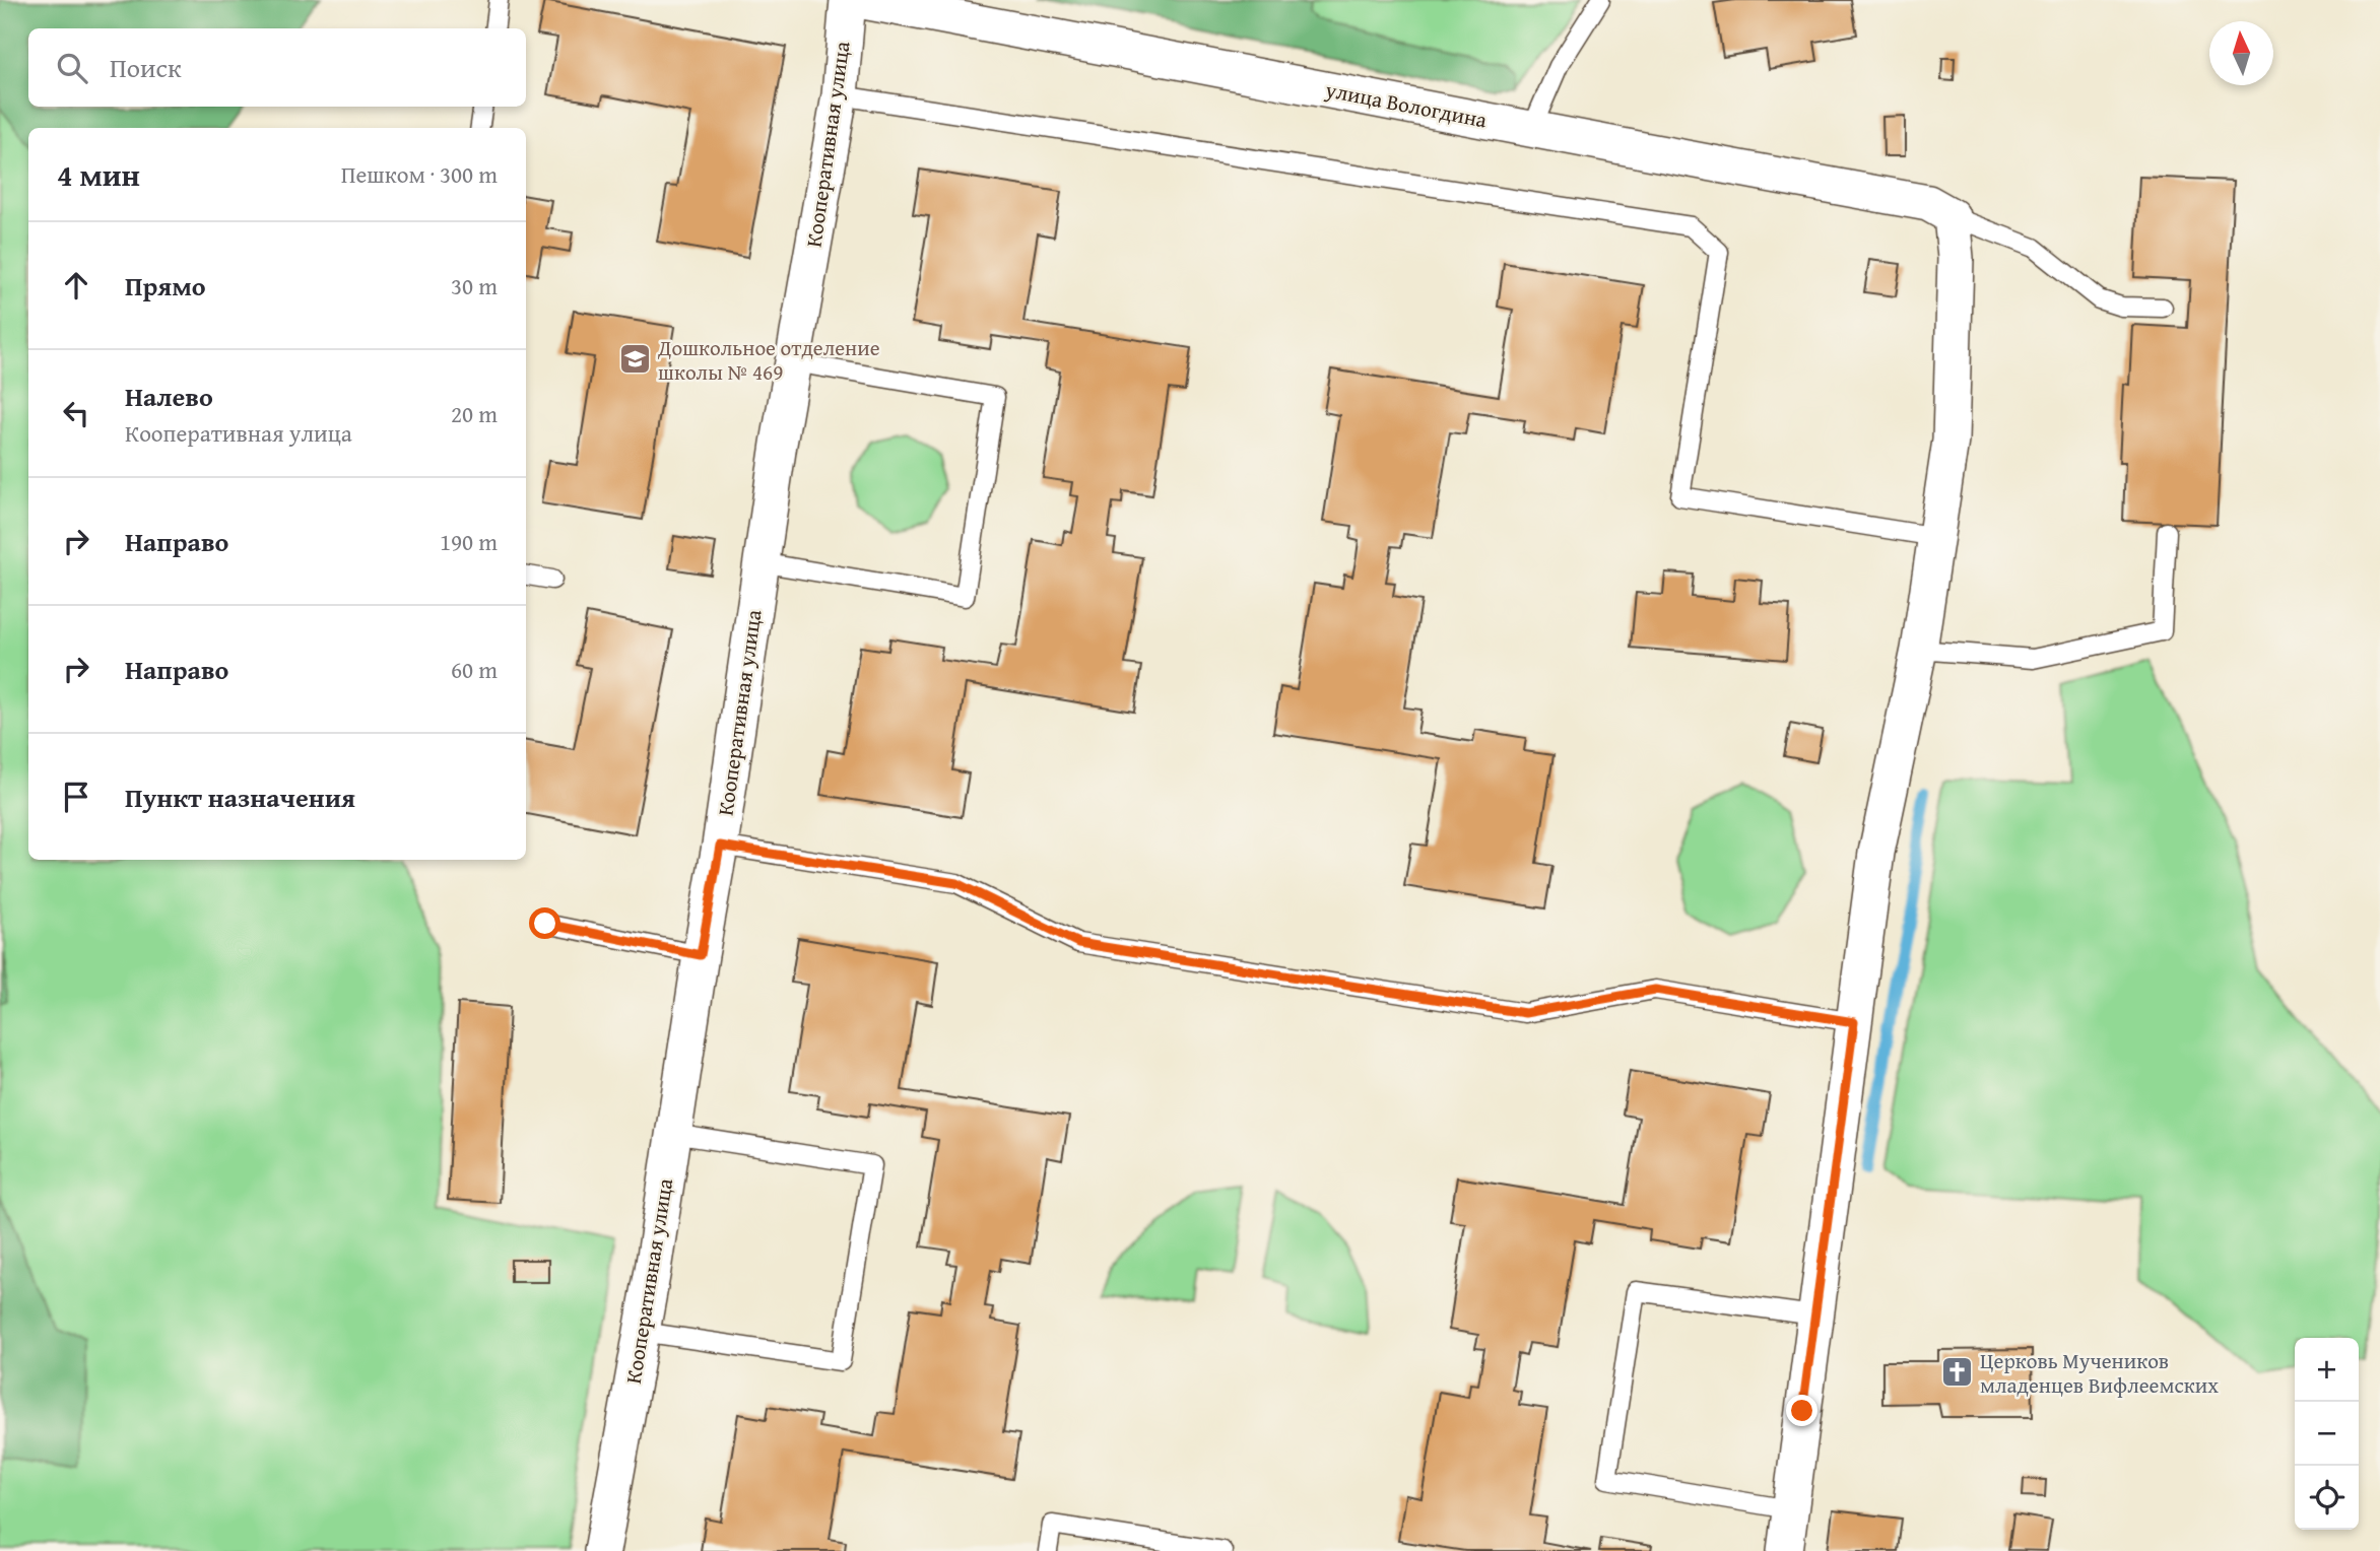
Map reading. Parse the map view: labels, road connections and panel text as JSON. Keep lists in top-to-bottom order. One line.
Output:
{"streets":{"street":["улица Вологдина","Кооперативная улица"]},"places":{"school or university":["Дошкольное отделение школы № 469"],"church":["Церковь Мучеников младенцев Вифлеемских"]},"north":"top","page":{"search":"Поиск","heading":["4 мин","Пешком · 300 m"],"list":[["Прямо","30 m"],["Налево","Кооперативная улица","20 m"],["Направо","190 m"],["Направо","60 m"],"Пункт назначения"],"map_buttons":["+","−"]}}
